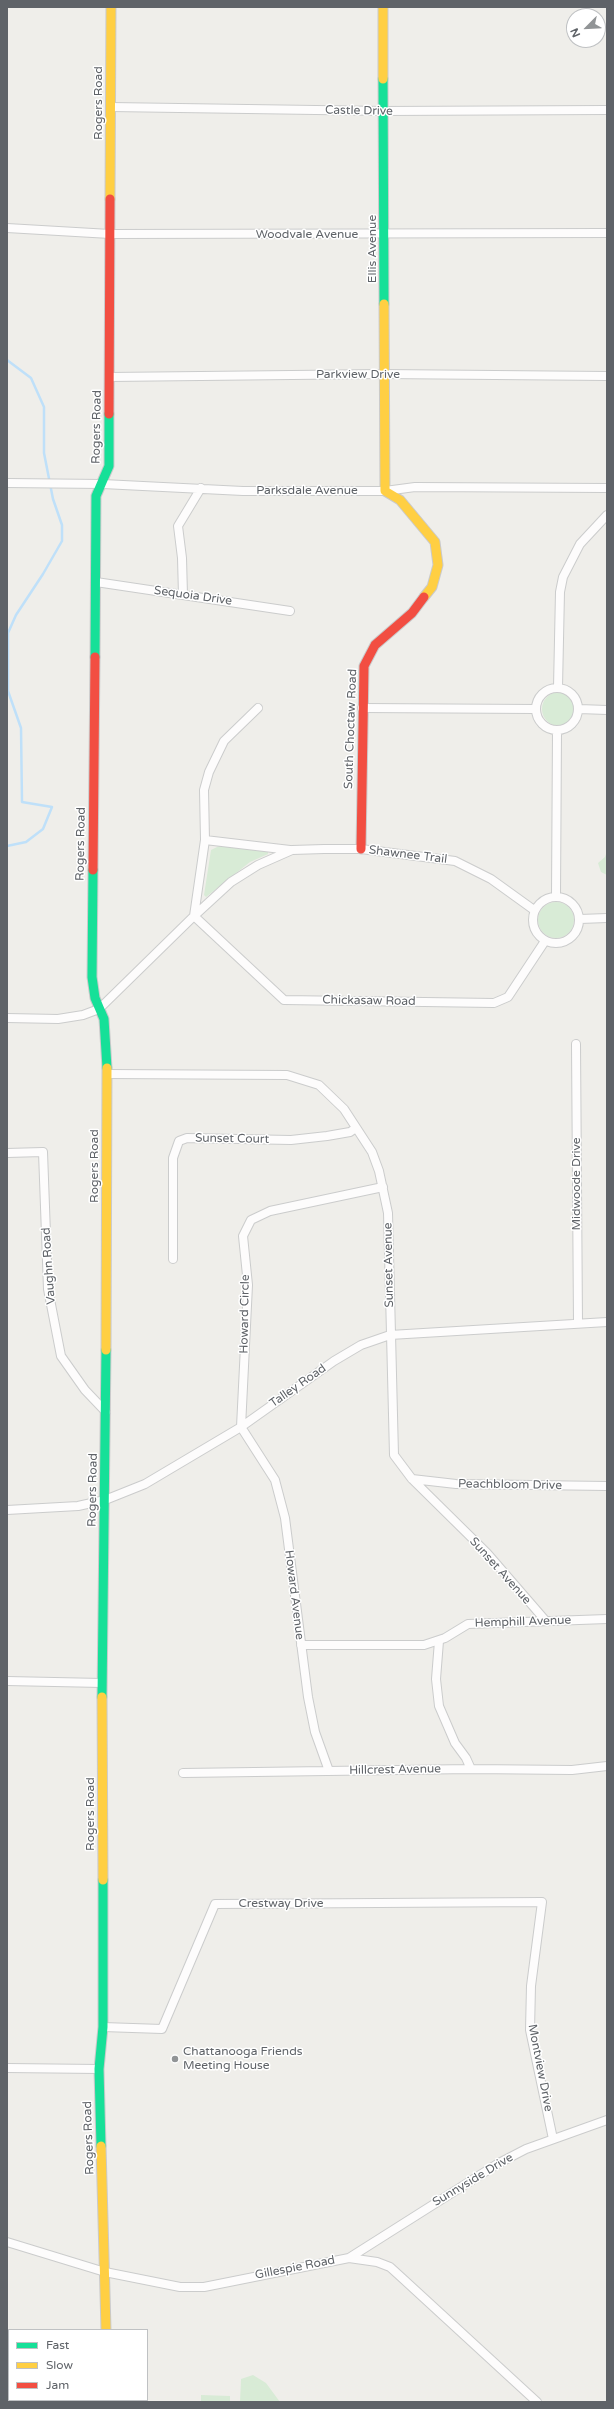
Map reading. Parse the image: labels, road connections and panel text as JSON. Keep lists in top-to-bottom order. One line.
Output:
{"streets":{"street":["Rogers Road","Castle Drive","Woodvale Avenue","Ellis Avenue","Parkview Drive","Parksdale Avenue","Sequoia Drive","South Choctaw Road","Shawnee Trail","Chickasaw Road","Sunset Court","Midwoode Drive","Sunset Avenue","Vaughn Road","Howard Circle","Talley Road","Peachbloom Drive","Howard Avenue","Hemphill Avenue","Hillcrest Avenue","Crestway Drive","Montview Drive","Sunnyside Drive","Gillespie Road"]},"crossings":[["Rogers Road","Castle Drive"],["Rogers Road","Woodvale Avenue"],["Rogers Road","Parkview Drive"],["Rogers Road","Parksdale Avenue"],["Rogers Road","Sequoia Drive"],["Rogers Road","Shawnee Trail"],["Rogers Road","Sunset Avenue"],["Rogers Road","Vaughn Road"],["Rogers Road","Talley Road"],["Rogers Road","Crestway Drive"],["Rogers Road","Gillespie Road"],["Castle Drive","Ellis Avenue"],["Woodvale Avenue","Ellis Avenue"],["Ellis Avenue","Parkview Drive"],["Ellis Avenue","Parksdale Avenue"],["Ellis Avenue","South Choctaw Road"],["Parksdale Avenue","South Choctaw Road"],["South Choctaw Road","Shawnee Trail"],["Shawnee Trail","Chickasaw Road"],["Sunset Court","Sunset Avenue"],["Midwoode Drive","Talley Road"],["Sunset Avenue","Howard Circle"],["Sunset Avenue","Talley Road"],["Sunset Avenue","Peachbloom Drive"],["Sunset Avenue","Hemphill Avenue"],["Howard Circle","Talley Road"],["Howard Circle","Howard Avenue"],["Talley Road","Howard Avenue"],["Howard Avenue","Hemphill Avenue"],["Howard Avenue","Hillcrest Avenue"],["Crestway Drive","Montview Drive"],["Montview Drive","Sunnyside Drive"],["Sunnyside Drive","Gillespie Road"]],"places":["Chattanooga Friends Meeting House"],"legend":["Fast","Slow","Jam"],"north":"bottom left"}
